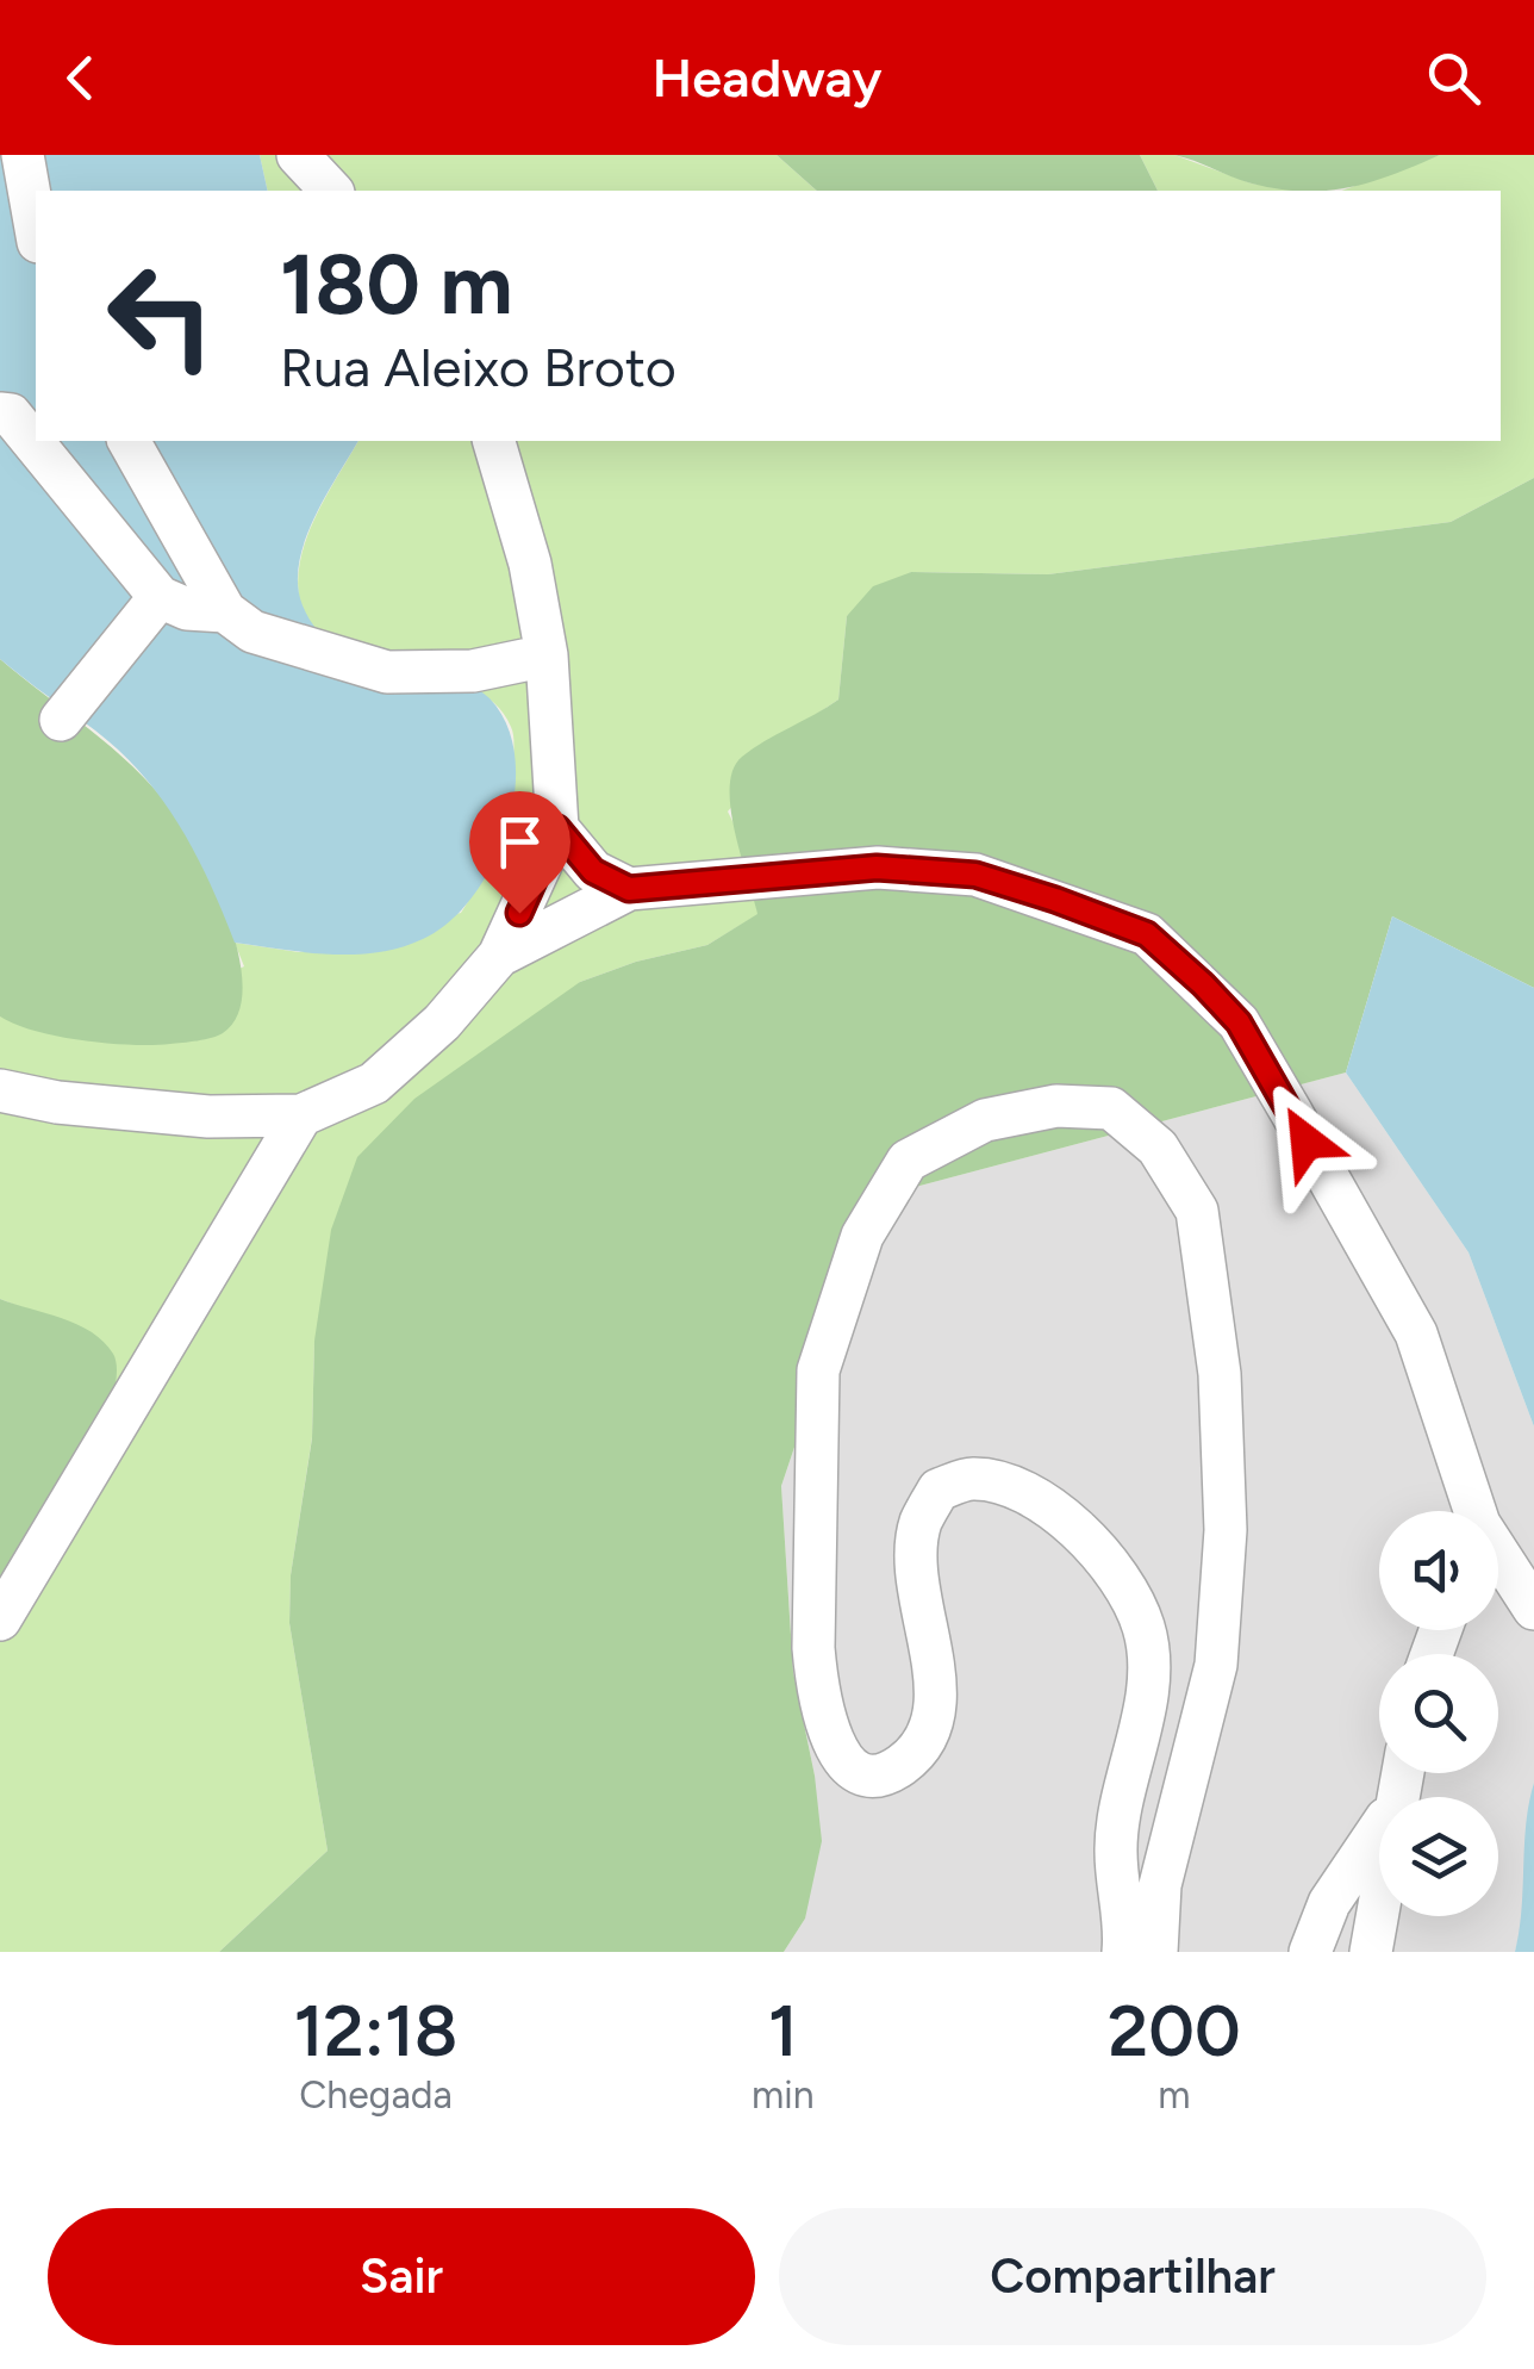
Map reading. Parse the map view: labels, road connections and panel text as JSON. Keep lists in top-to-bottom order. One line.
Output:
{"page":{"header":"Headway","turn":["180 m","Rua Aleixo Broto"],"eta":["12:18","Chegada","1","min","200","m"],"buttons":["Sair","Compartilhar"]}}
